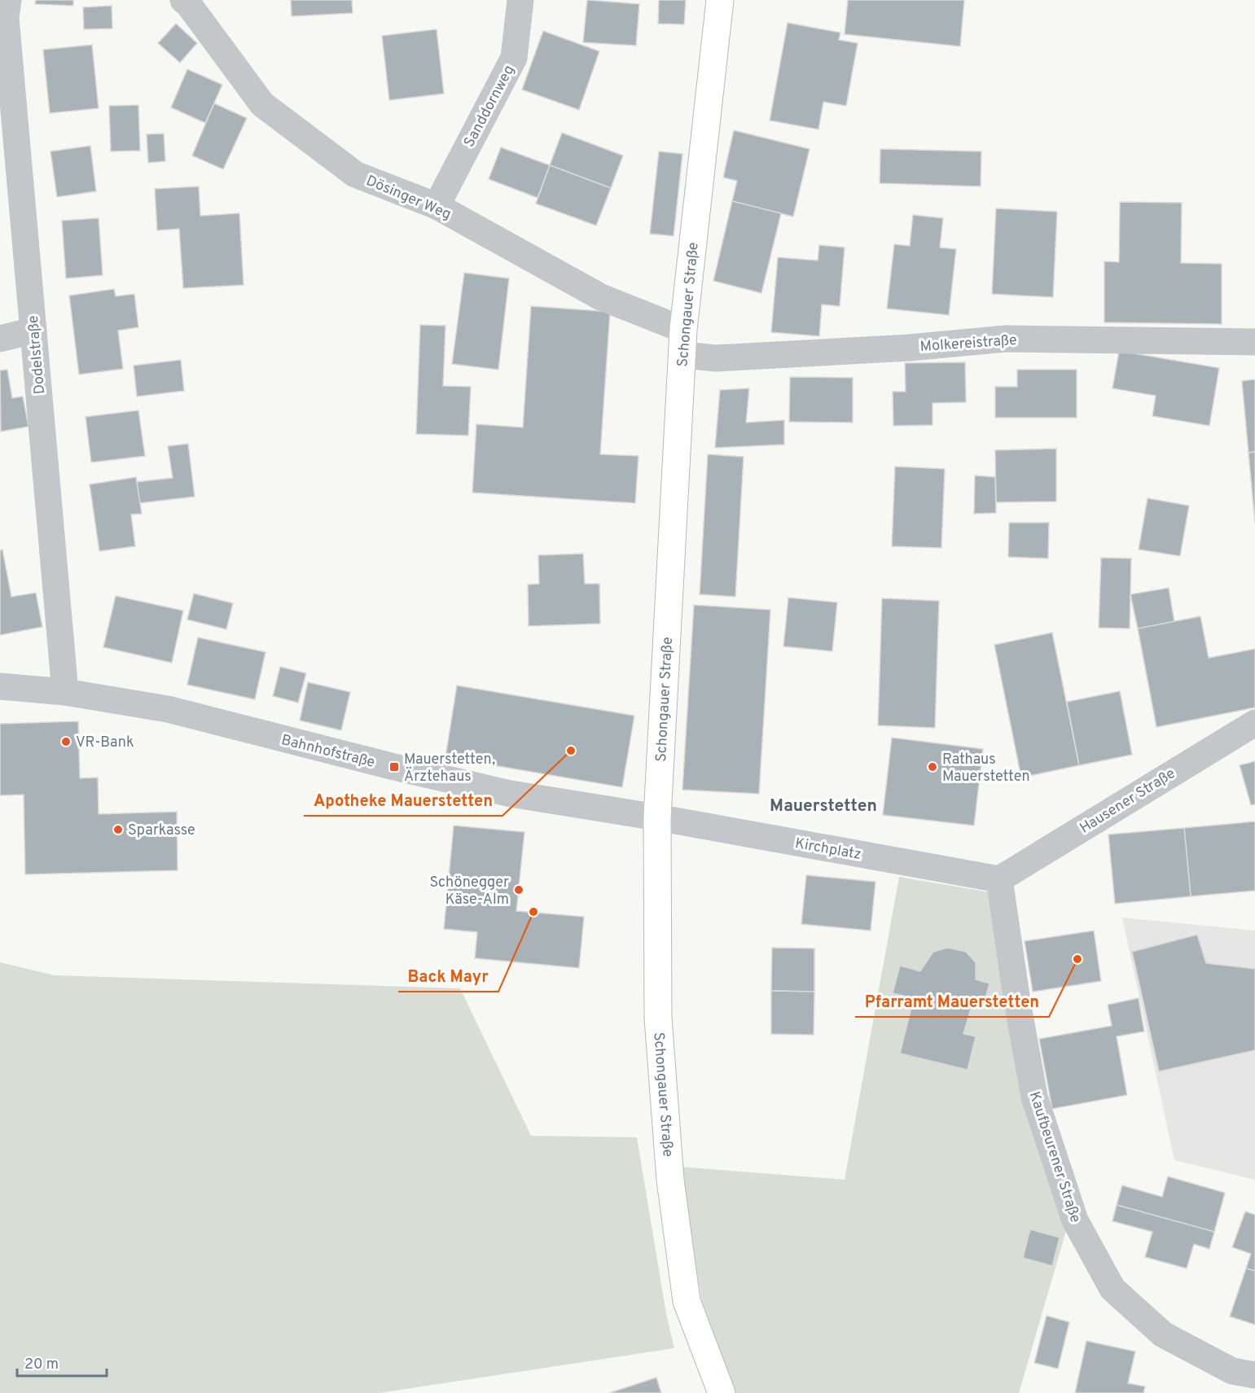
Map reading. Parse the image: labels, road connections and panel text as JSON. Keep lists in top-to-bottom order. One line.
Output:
{"streets":{"main road":["Schongauer Straße"],"street":["Sanddornweg","Dösinger Weg","Molkereistraße","Dodelstraße","Bahnhofstraße","Hausener Straße","Kirchplatz","Kaufbeurener Straße"]},"crossings":[["Sanddornweg","Dösinger Weg"],["Dösinger Weg","Schongauer Straße"],["Schongauer Straße","Molkereistraße"],["Schongauer Straße","Bahnhofstraße"],["Schongauer Straße","Kirchplatz"],["Dodelstraße","Bahnhofstraße"],["Bahnhofstraße","Kirchplatz"],["Hausener Straße","Kirchplatz"],["Hausener Straße","Kaufbeurener Straße"],["Kirchplatz","Kaufbeurener Straße"]],"districts":["Mauerstetten"],"places":{"other":["VR-Bank","Apotheke Mauerstetten","Rathaus Mauerstetten","Sparkasse","Schönegger Käse-Alm","Back Mayr","Pfarramt Mauerstetten"],"transit":["Mauerstetten, Ärztehaus"]},"scale_bar":"20 m"}
